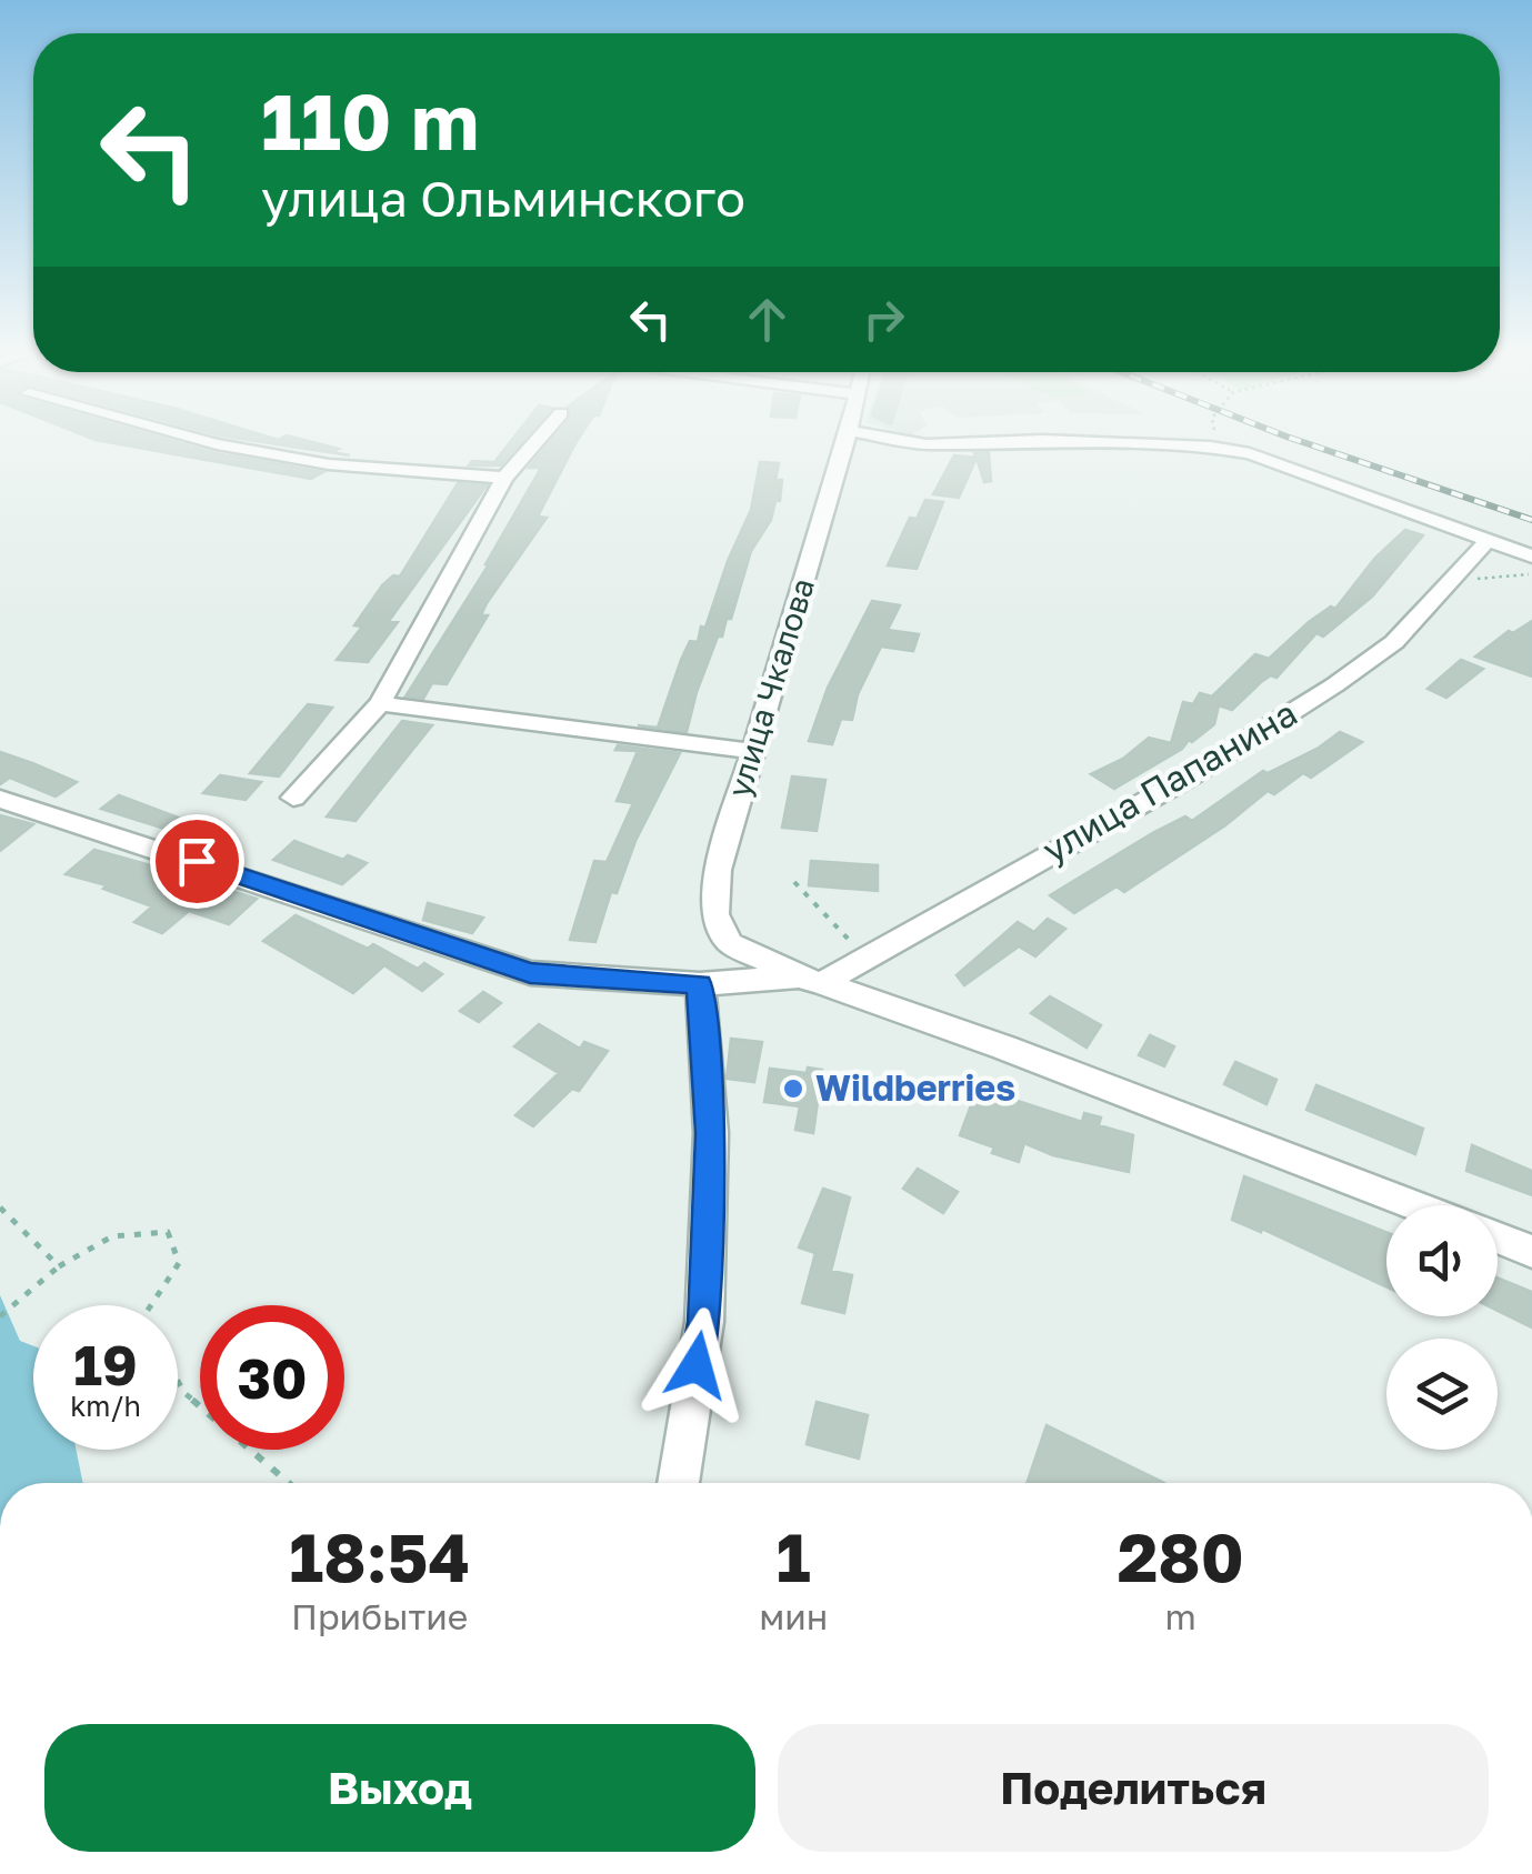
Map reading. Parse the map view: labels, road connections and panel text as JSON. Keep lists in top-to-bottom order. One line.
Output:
{"streets":{"street":["улица Чкалова","улица Папанина"]},"crossings":[["улица Чкалова","улица Папанина"]],"places":["Wildberries"],"page":{"turn":["110 m","улица Ольминского"],"speed":"19 km/h","limit":"30","eta":["18:54","Прибытие","1","мин","280","m"],"buttons":["Выход","Поделиться"]}}
